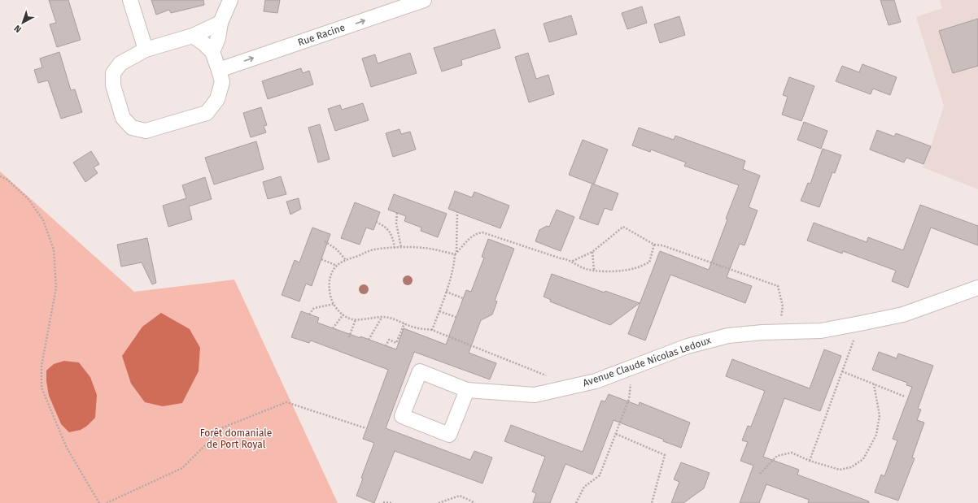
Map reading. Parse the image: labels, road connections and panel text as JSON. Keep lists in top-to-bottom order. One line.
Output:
{"streets":{"street":["Rue Racine","Avenue Claude Nicolas Ledoux"]},"one_way":["Rue Racine"],"parks":["Forêt domaniale de Port Royal"],"north":"bottom left"}
